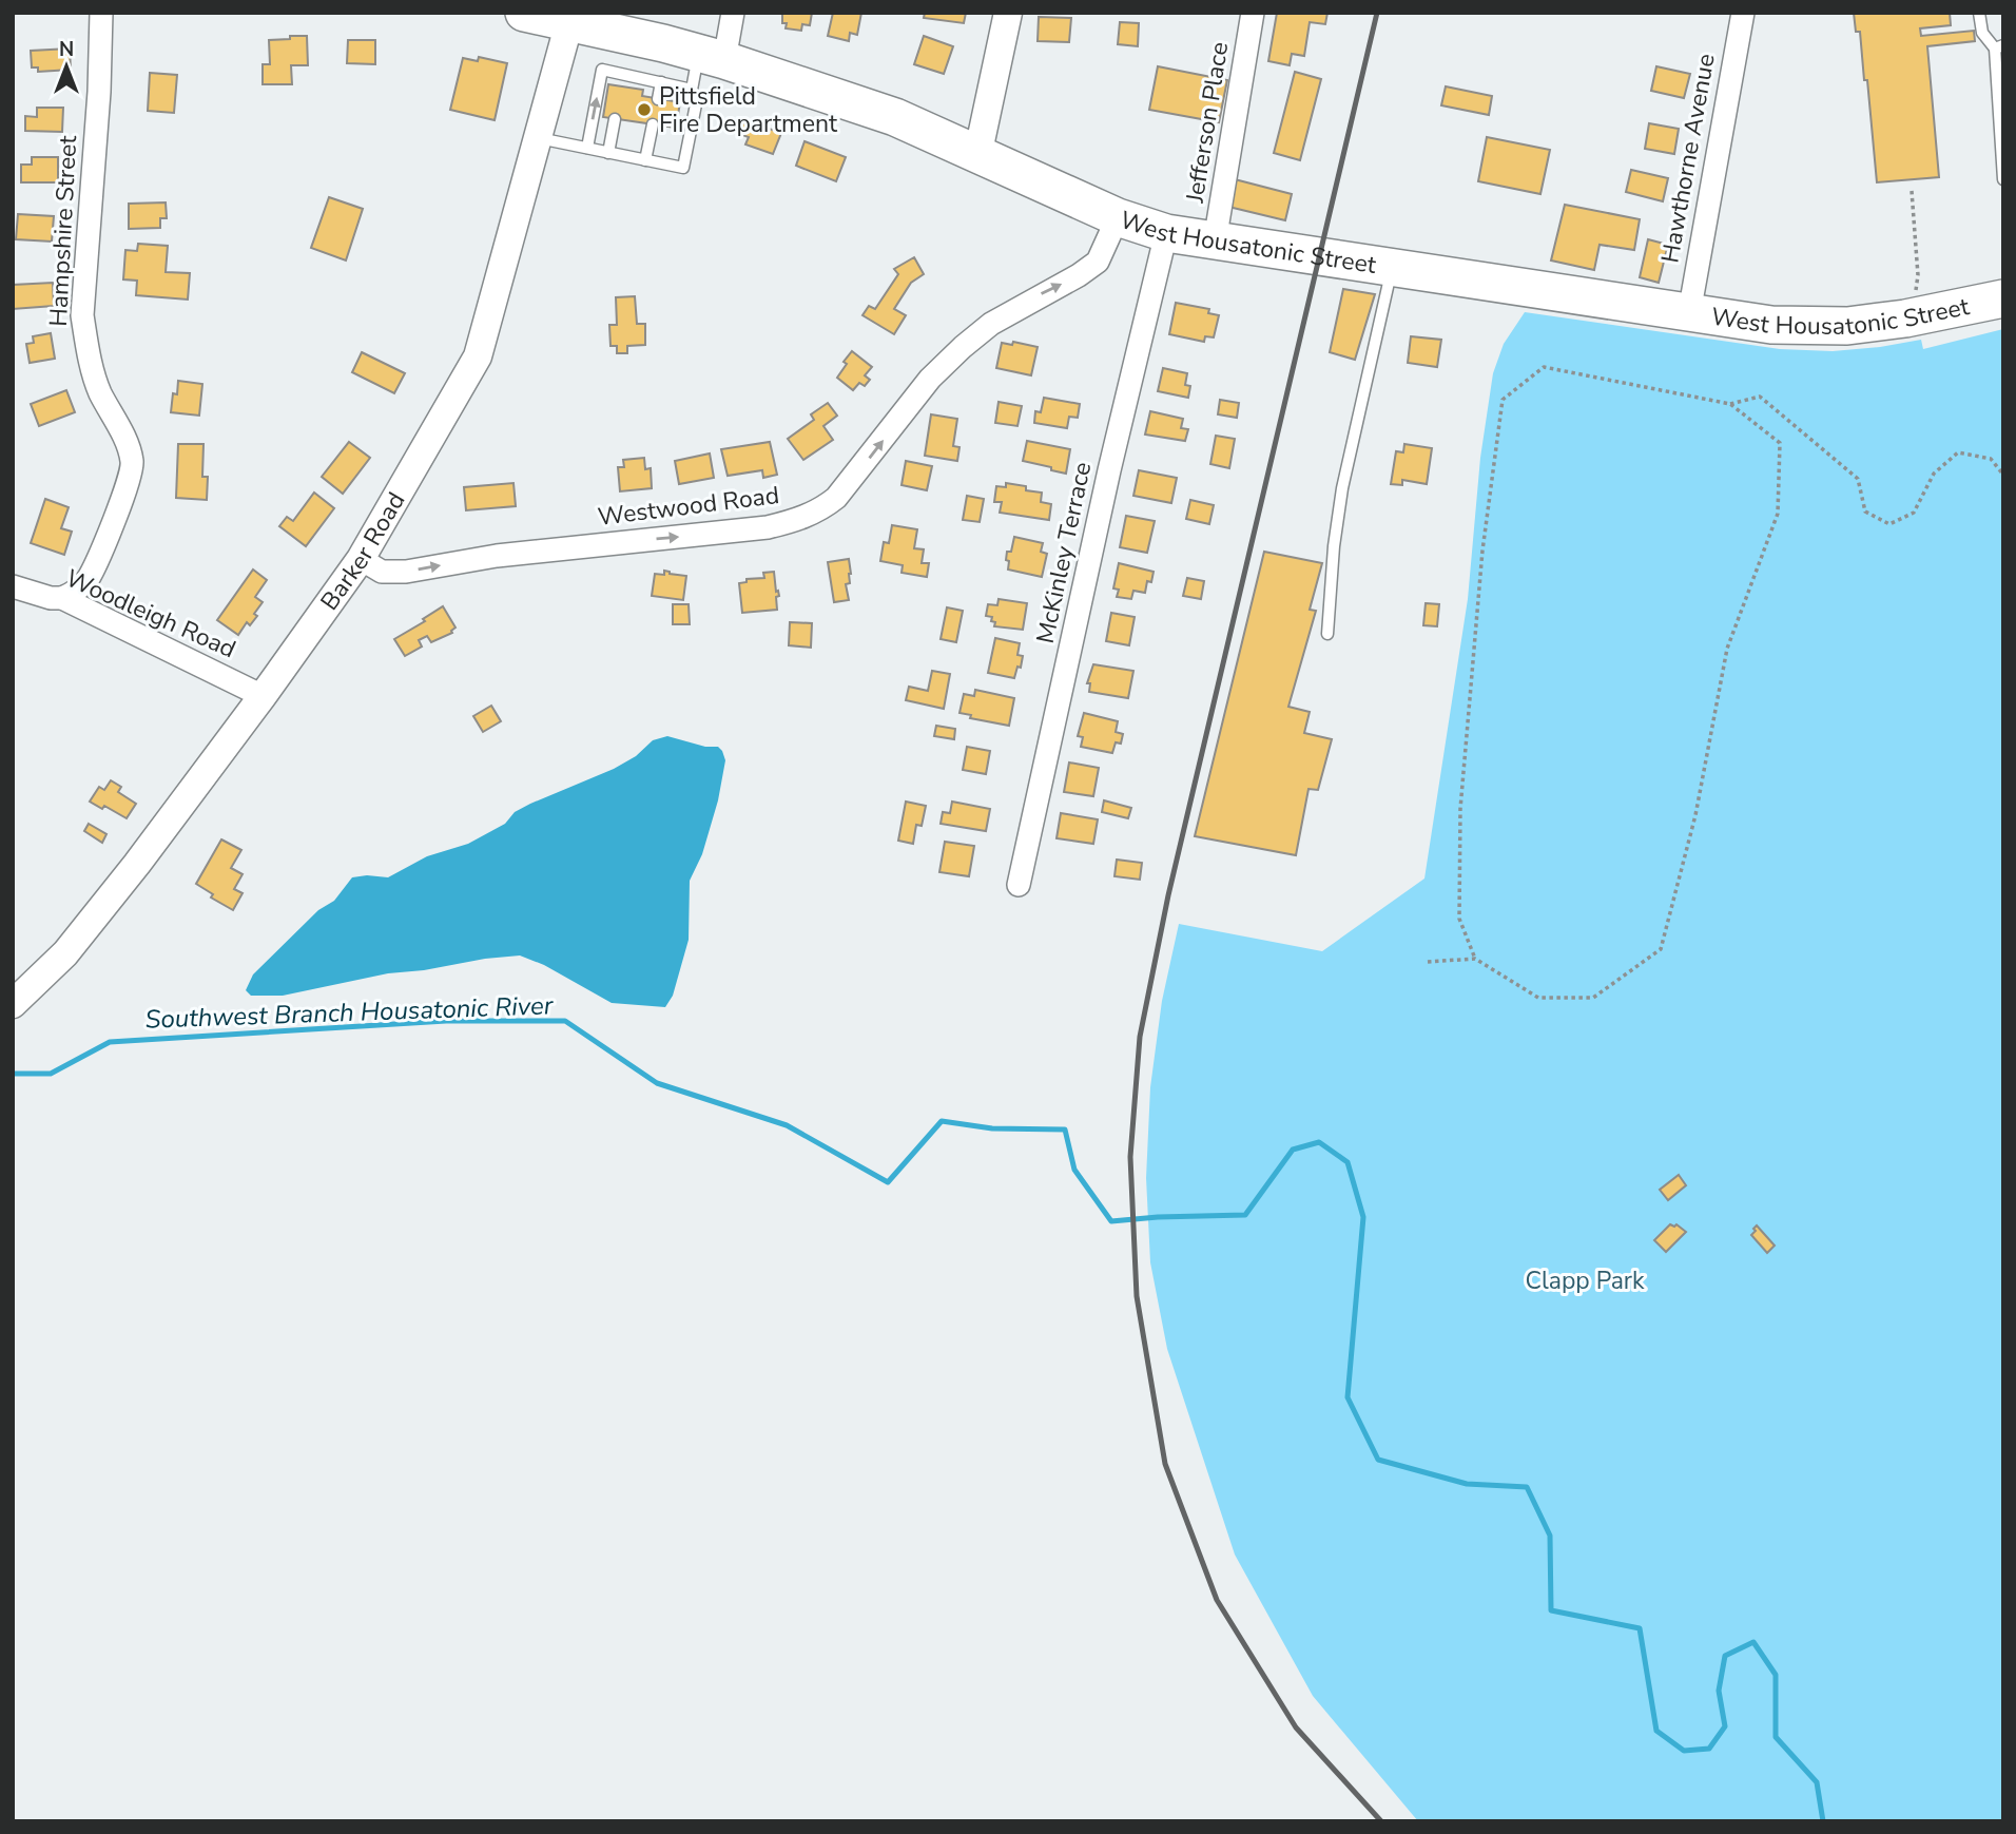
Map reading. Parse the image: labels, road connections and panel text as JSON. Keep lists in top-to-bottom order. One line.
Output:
{"streets":{"highway":["West Housatonic Street"],"street":["Jefferson Place","Hawthorne Avenue","Hampshire Street","Westwood Road","Barker Road","McKinley Terrace","Woodleigh Road"]},"crossings":[["Jefferson Place","West Housatonic Street"],["Hawthorne Avenue","West Housatonic Street"],["Hampshire Street","Woodleigh Road"],["West Housatonic Street","Westwood Road"],["West Housatonic Street","Barker Road"],["West Housatonic Street","McKinley Terrace"],["Westwood Road","Barker Road"],["Barker Road","Woodleigh Road"]],"one_way":["Westwood Road"],"water":["Southwest Branch Housatonic River"],"parks":["Clapp Park"],"places":["Pittsfield Fire Department"],"north":"top"}
